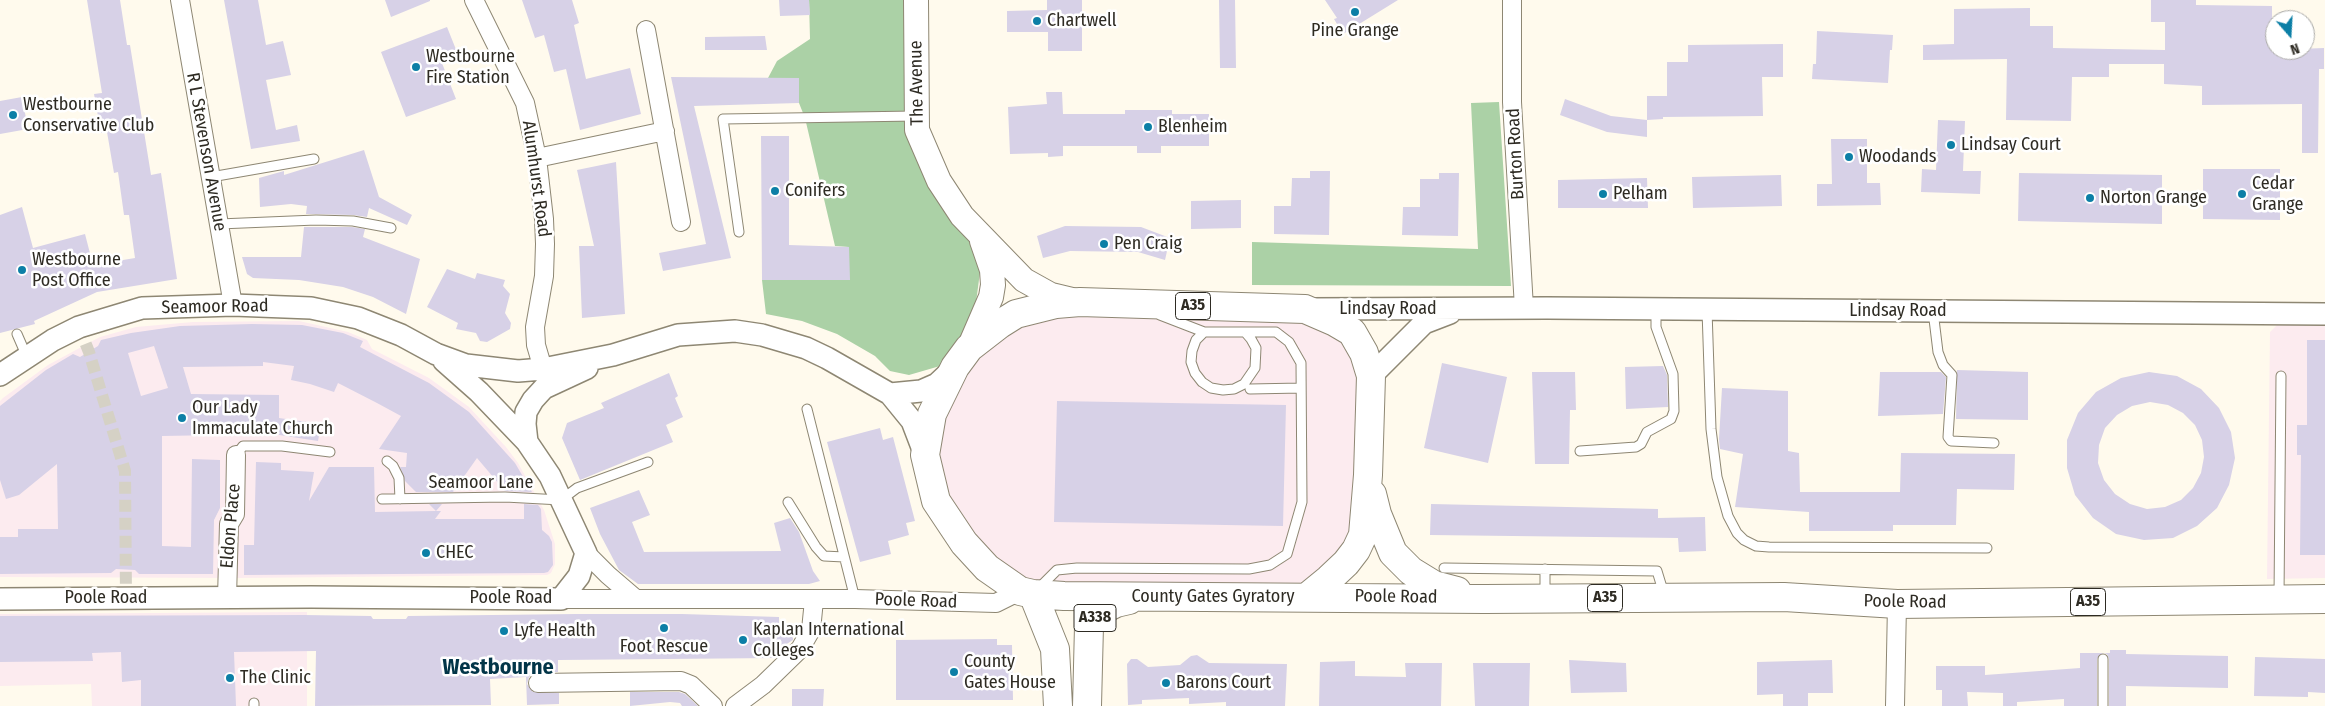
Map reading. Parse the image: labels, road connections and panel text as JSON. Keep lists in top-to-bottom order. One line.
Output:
{"streets":{"highway":["A35","County Gates Gyratory","Poole Road","A338"],"main road":["The Avenue"],"street":["R L Stevenson Avenue","Burton Road","Alumhurst Road","Seamoor Road","Lindsay Road","Eldon Place"],"lane":["Seamoor Lane"]},"crossings":[["The Avenue","County Gates Gyratory"],["R L Stevenson Avenue","Seamoor Road"],["Burton Road","Lindsay Road"],["Alumhurst Road","Seamoor Road"],["Seamoor Road","Seamoor Lane"],["Seamoor Road","County Gates Gyratory"],["Seamoor Road","Poole Road"],["Lindsay Road","County Gates Gyratory"],["Eldon Place","Poole Road"],["County Gates Gyratory","Poole Road"],["County Gates Gyratory","A338"],["Poole Road","A338"]],"districts":["Westbourne"],"places":["Pine Grange","Chartwell","Westbourne Fire Station","Westbourne Conservative Club","Blenheim","Lindsay Court","Woodands","Conifers","Pelham","Cedar Grange","Norton Grange","Pen Craig","Westbourne Post Office","Our Lady Immaculate Church","CHEC","Foot Rescue","Lyfe Health","Kaplan International Colleges","County Gates House","The Clinic","Barons Court"],"north":"bottom"}
